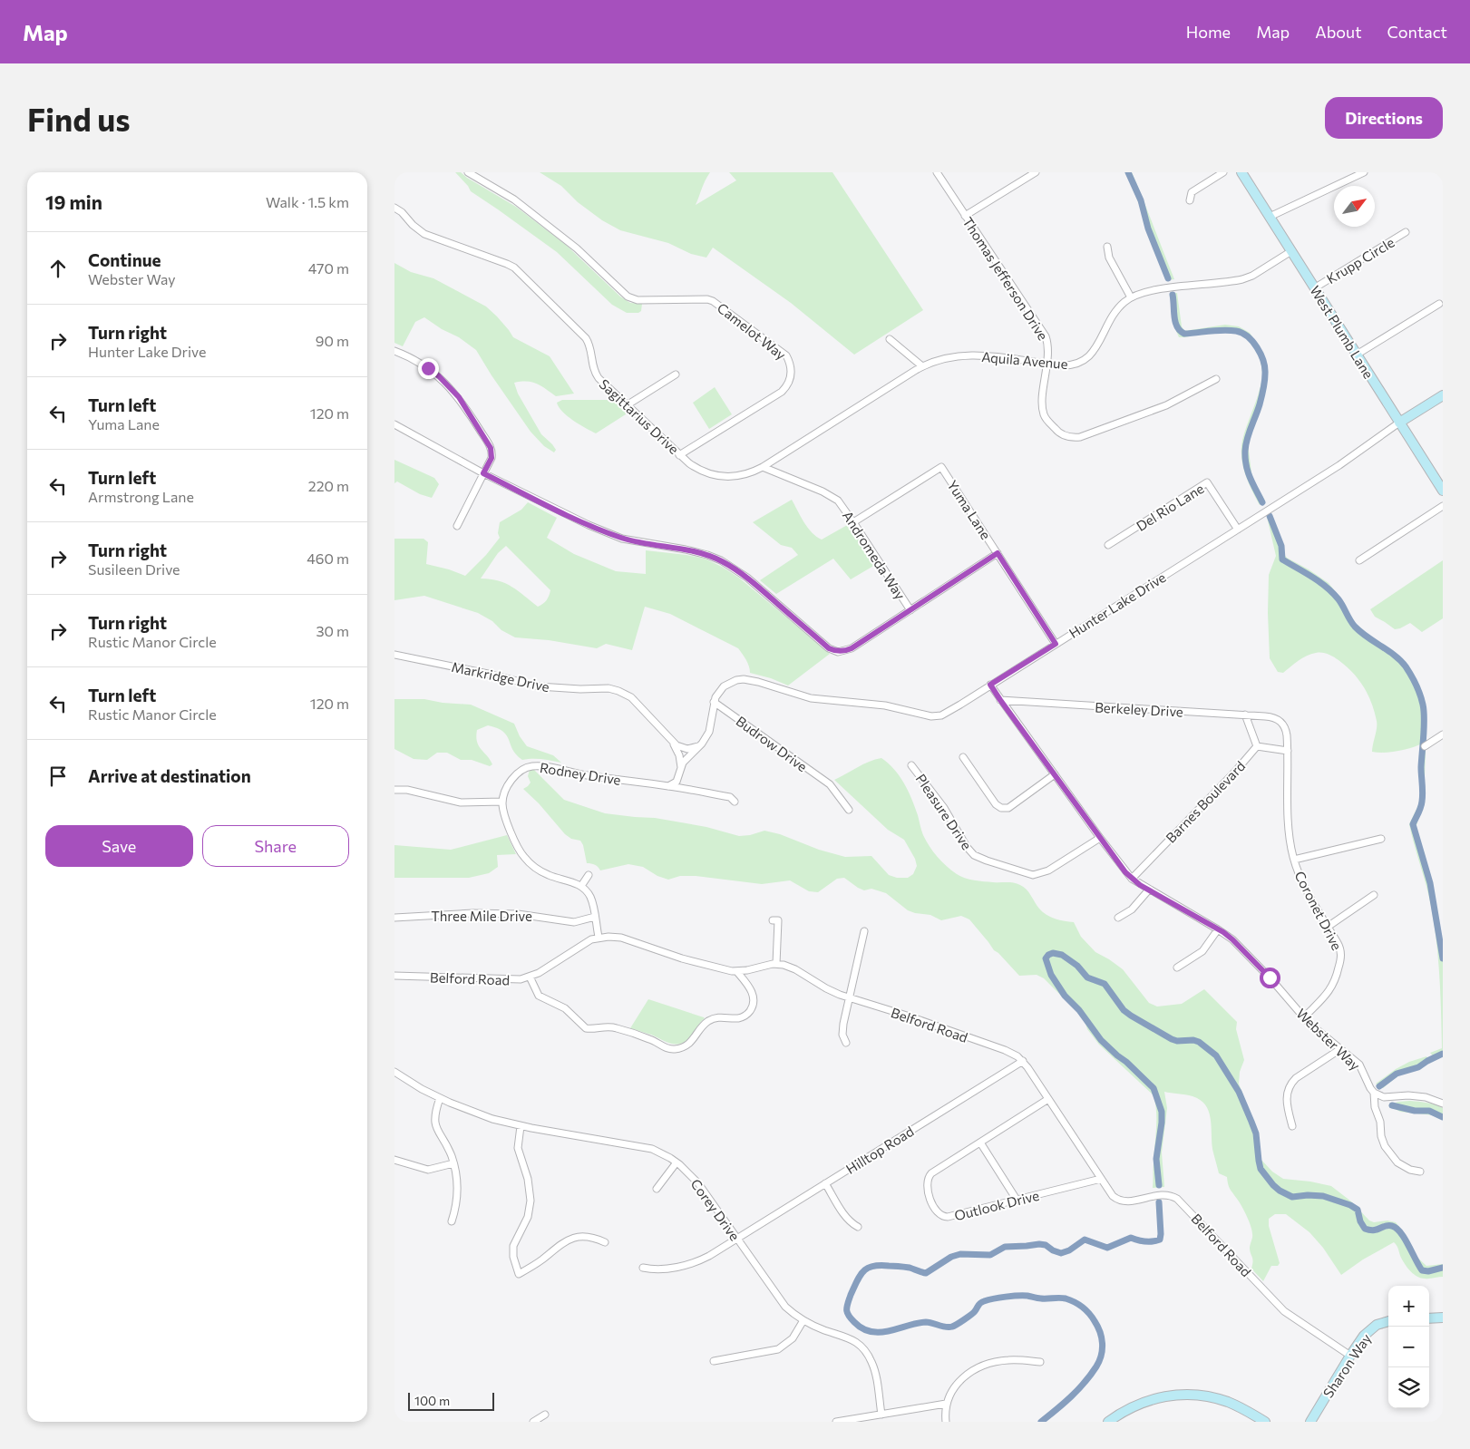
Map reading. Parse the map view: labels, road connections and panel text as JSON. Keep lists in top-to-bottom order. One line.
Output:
{"streets":{"main road":["West Plumb Lane","Hunter Lake Drive","Sharon Way"],"street":["Krupp Circle","Thomas Jefferson Drive","Camelot Way","Aquila Avenue","Sagittarius Drive","Del Rio Lane","Yuma Lane","Andromeda Way","Markridge Drive","Berkeley Drive","Budrow Drive","Rodney Drive","Barnes Boulevard","Pleasure Drive","Coronet Drive","Three Mile Drive","Belford Road","Webster Way","Hilltop Road","Outlook Drive","Corey Drive"]},"crossings":[["Krupp Circle","West Plumb Lane"],["Thomas Jefferson Drive","Aquila Avenue"],["Camelot Way","Sagittarius Drive"],["West Plumb Lane","Aquila Avenue"],["West Plumb Lane","Hunter Lake Drive"],["Aquila Avenue","Sagittarius Drive"],["Sagittarius Drive","Andromeda Way"],["Del Rio Lane","Hunter Lake Drive"],["Yuma Lane","Andromeda Way"],["Yuma Lane","Hunter Lake Drive"],["Hunter Lake Drive","Markridge Drive"],["Hunter Lake Drive","Budrow Drive"],["Hunter Lake Drive","Rodney Drive"],["Hunter Lake Drive","Webster Way"],["Berkeley Drive","Coronet Drive"],["Berkeley Drive","Webster Way"],["Barnes Boulevard","Webster Way"],["Pleasure Drive","Webster Way"],["Coronet Drive","Webster Way"],["Belford Road","Hilltop Road"],["Belford Road","Outlook Drive"],["Belford Road","Sharon Way"],["Hilltop Road","Corey Drive"]],"scale_bar":"100 m","north":"top right","page":{"header":"Map","nav":["Home","Map","About","Contact"],"buttons":["Directions",["Save","Share"]],"title":"Find us","heading":["19 min","Walk · 1.5 km"],"list":[["Continue","Webster Way","470 m"],["Turn right","Hunter Lake Drive","90 m"],["Turn left","Yuma Lane","120 m"],["Turn left","Armstrong Lane","220 m"],["Turn right","Susileen Drive","460 m"],["Turn right","Rustic Manor Circle","30 m"],["Turn left","Rustic Manor Circle","120 m"],"Arrive at destination"],"map_buttons":["+","−"],"scale":"100 m"}}
